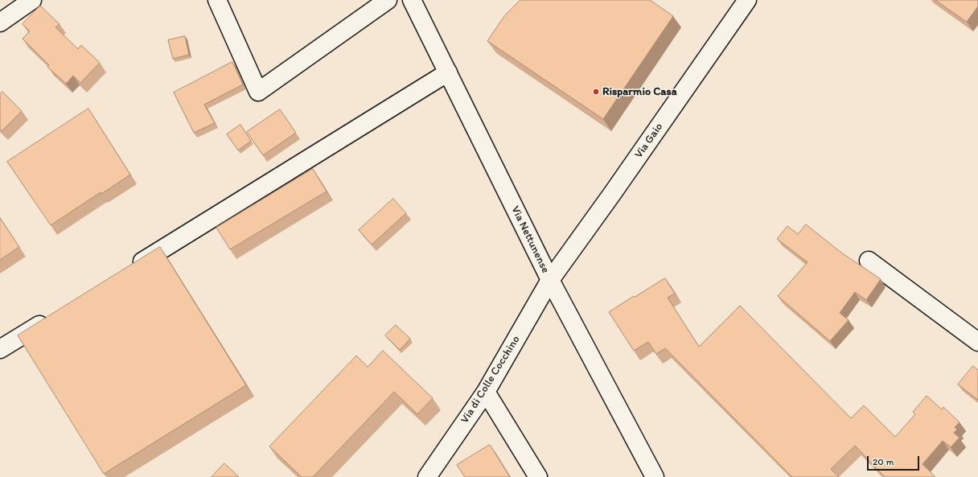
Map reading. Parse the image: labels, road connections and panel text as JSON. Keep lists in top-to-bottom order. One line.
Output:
{"streets":{"street":["Via Gaio","Via Nettunense","Via di Colle Cocchino"]},"crossings":[["Via Gaio","Via Nettunense"],["Via Gaio","Via di Colle Cocchino"],["Via Nettunense","Via di Colle Cocchino"]],"places":["Risparmio Casa"],"scale_bar":"20 m"}
